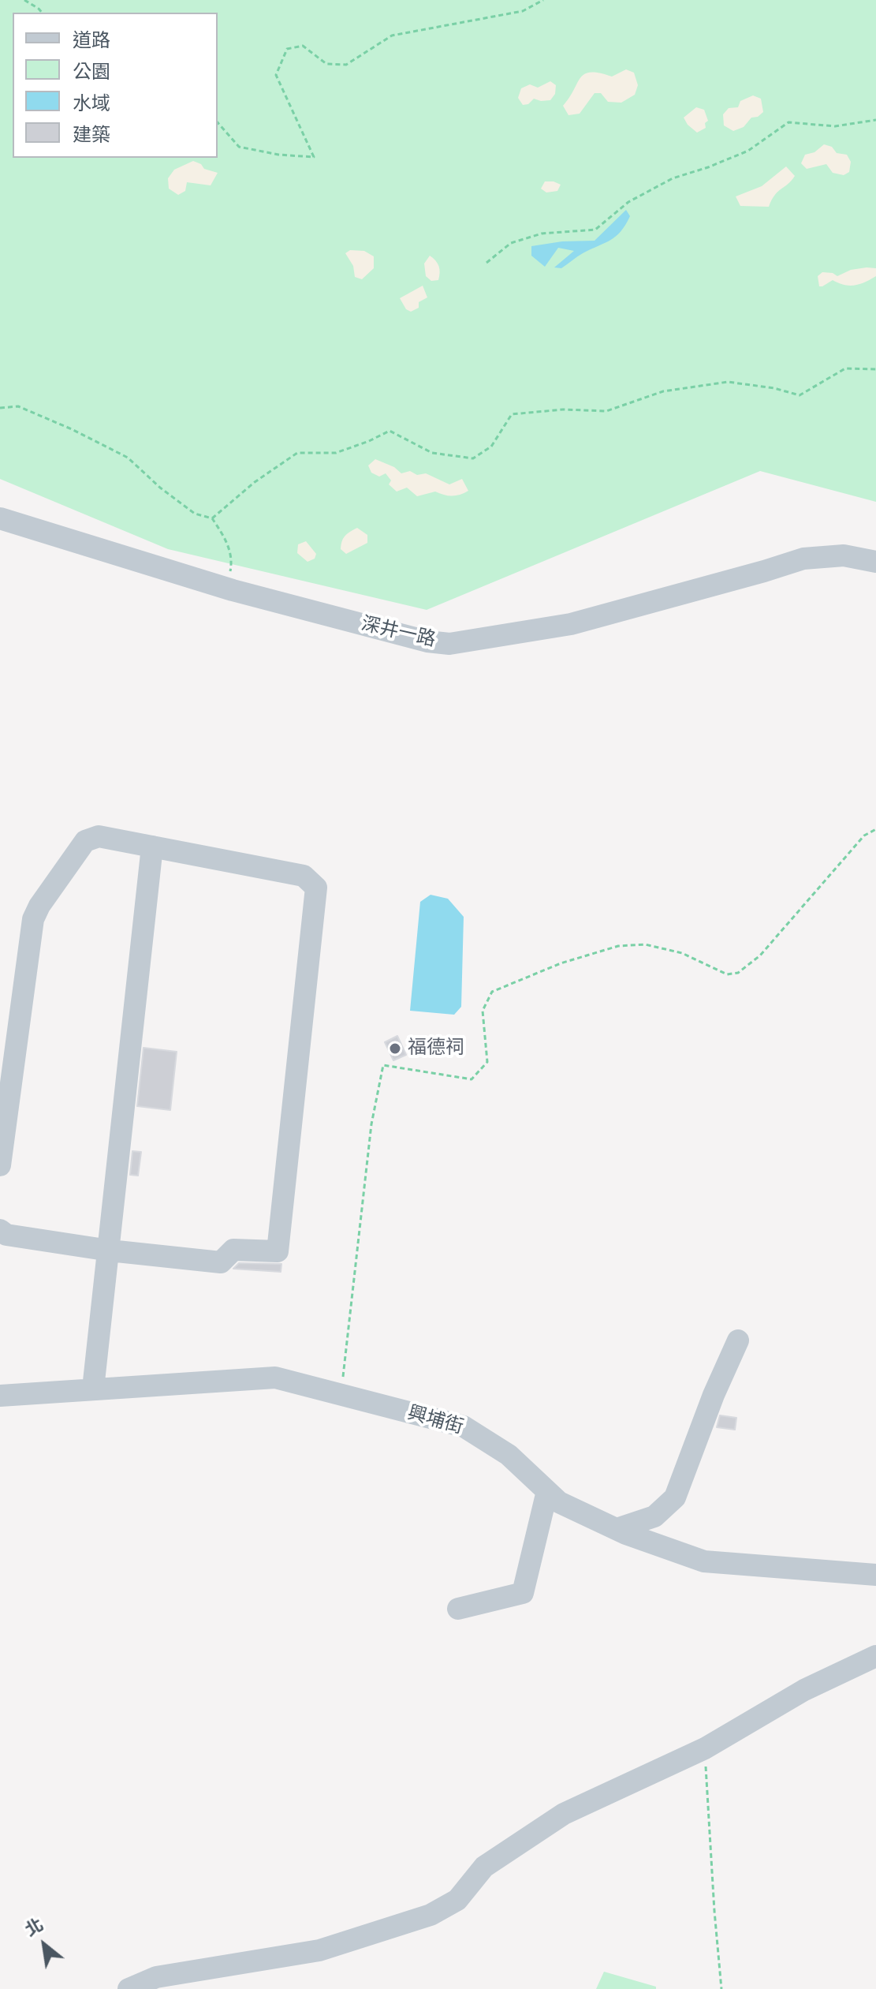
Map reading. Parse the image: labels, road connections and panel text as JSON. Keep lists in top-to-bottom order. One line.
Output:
{"streets":{"street":["深井一路","興埔街"]},"places":["福德祠"],"legend":["道路","公園","水域","建築"],"north":"top left"}
